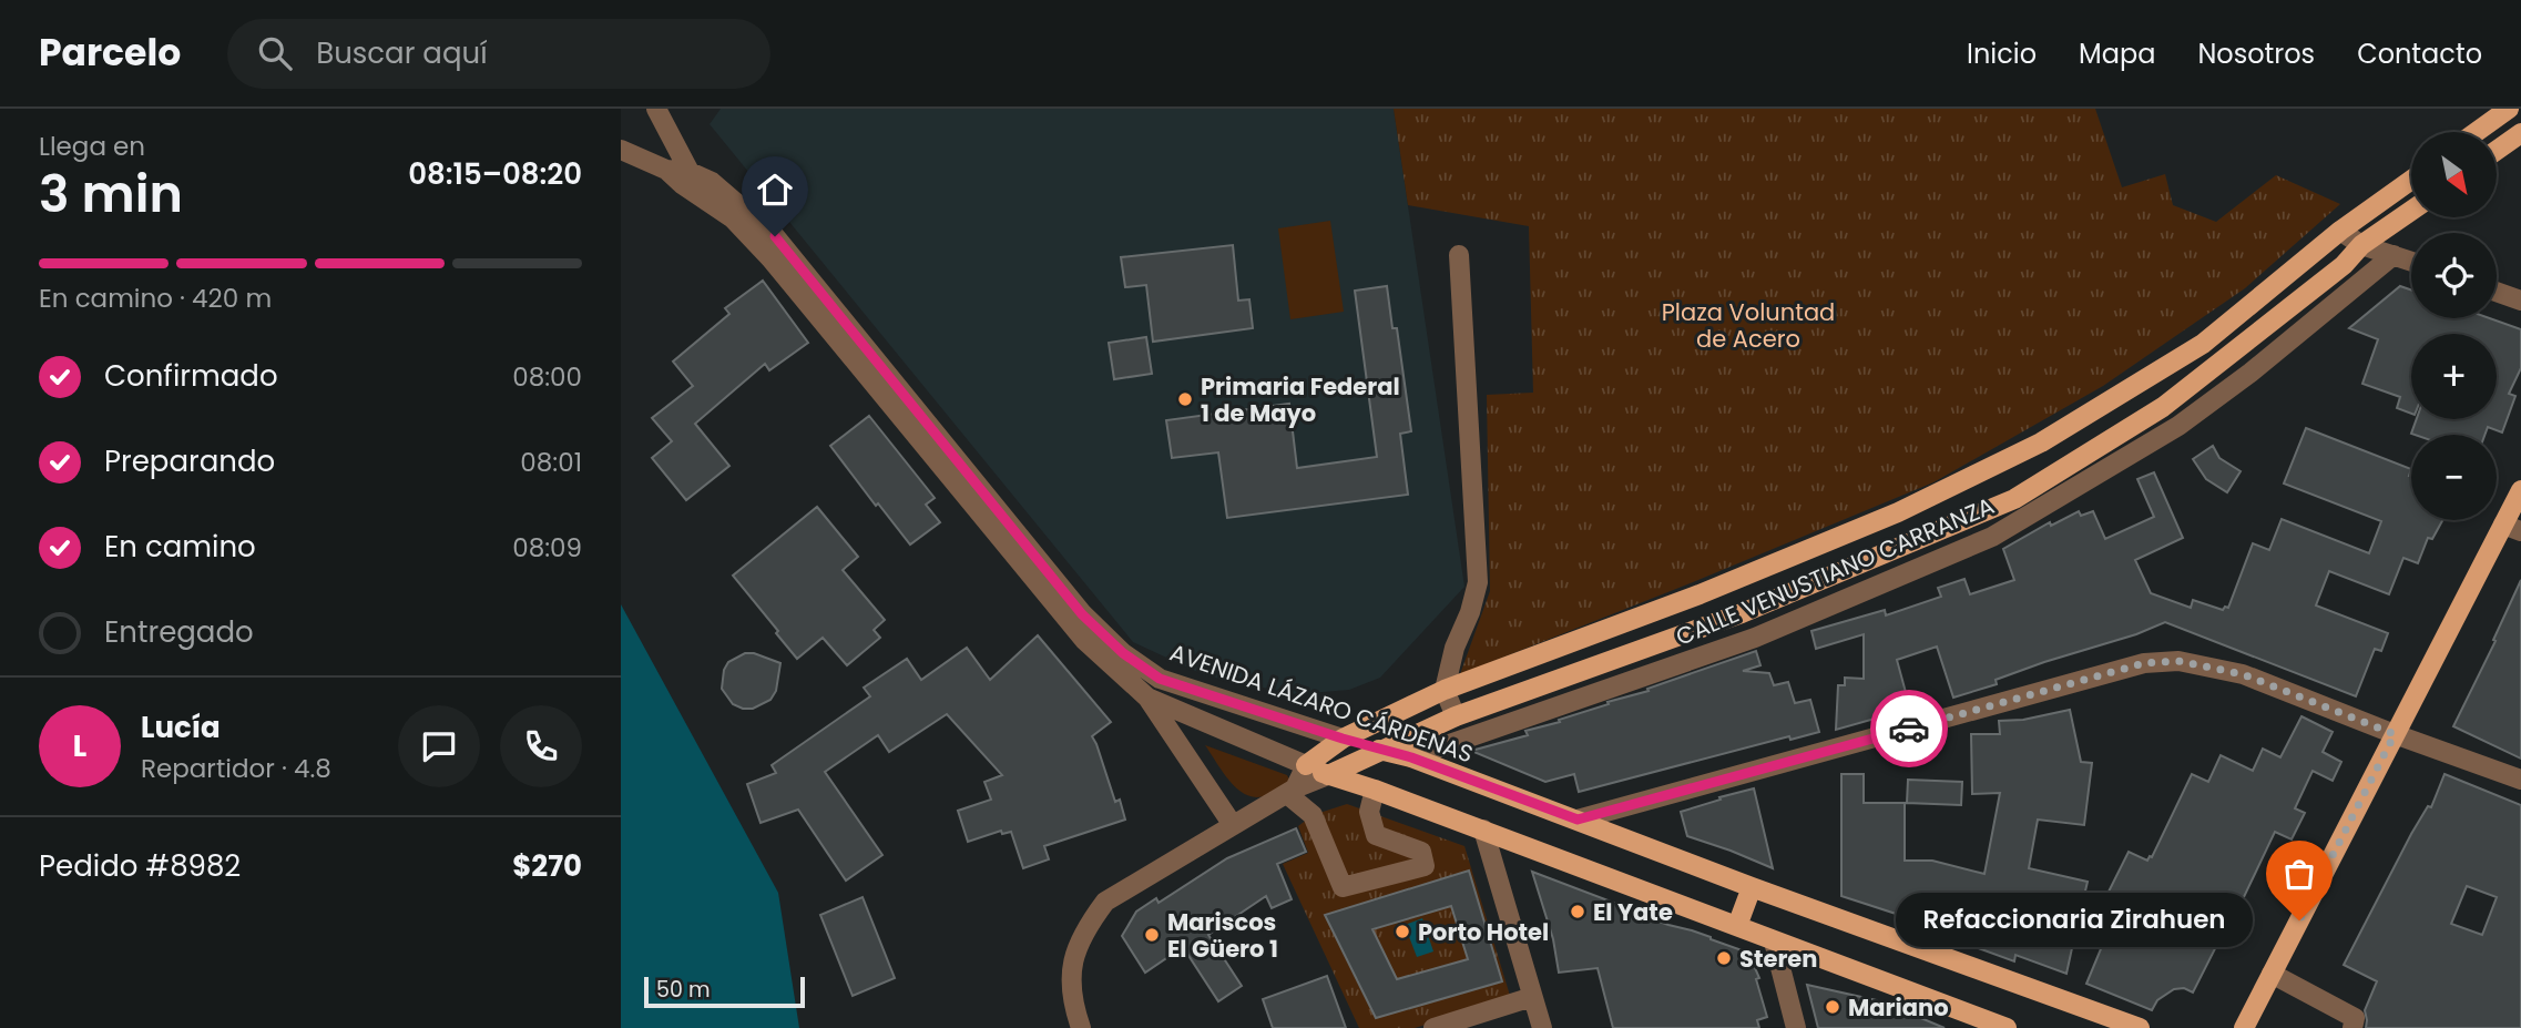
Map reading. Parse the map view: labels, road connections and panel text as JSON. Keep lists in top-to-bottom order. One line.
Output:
{"streets":{"main road":["AVENIDA LÁZARO CÁRDENAS"],"street":["CALLE VENUSTIANO CARRANZA"]},"crossings":[["CALLE VENUSTIANO CARRANZA","AVENIDA LÁZARO CÁRDENAS"]],"parks":["Plaza Voluntad de Acero"],"places":["Primaria Federal 1 de Mayo","El Yate","Refaccionaria Zirahuen","Porto Hotel","Mariscos El Güero 1","Steren","Mariano"],"scale_bar":"50 m","north":"bottom right","page":{"header":"Parcelo","search":"Buscar aquí","nav":["Inicio","Mapa","Nosotros","Contacto"],"heading":["3 min","Llega en","08:15–08:20"],"panel":["Lucía","Repartidor · 4.8","Pedido #8982","$270"],"map_buttons":["+","−"],"bar":"En camino · 420 m","list":[["Confirmado","08:00"],["Preparando","08:01"],["En camino","08:09"],"Entregado"],"round":"L","bubble":"Refaccionaria Zirahuen","scale":"50 m"}}
